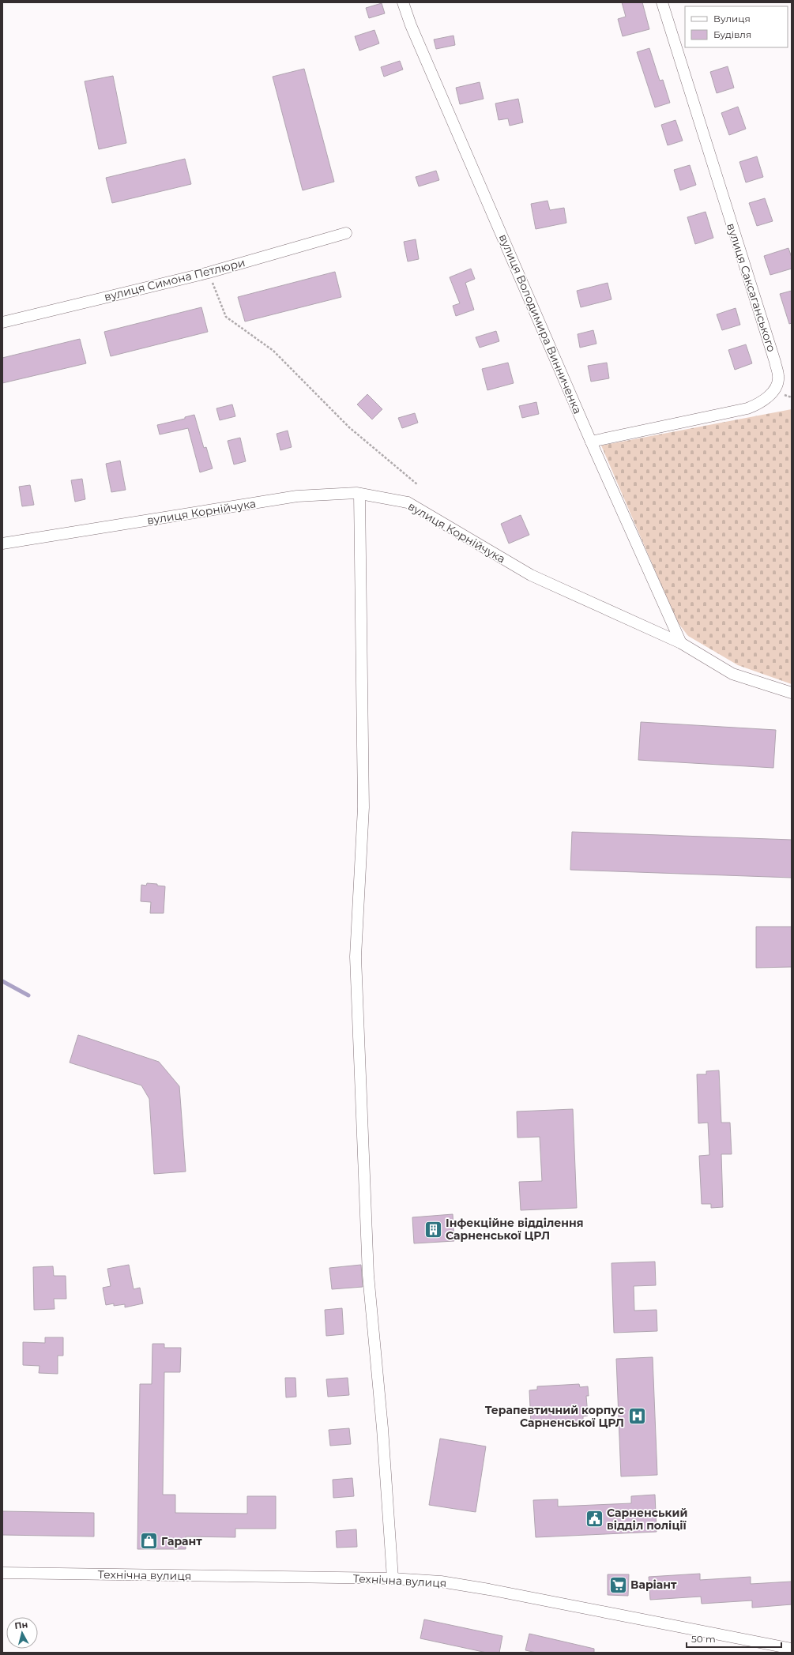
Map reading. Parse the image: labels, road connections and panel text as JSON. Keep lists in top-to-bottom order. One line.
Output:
{"streets":{"street":["вулиця Симона Петлюри","вулиця Саксаганського","вулиця Володимира Винниченка","вулиця Корнійчука","Технічна вулиця"]},"crossings":[["вулиця Саксаганського","вулиця Володимира Винниченка"],["вулиця Володимира Винниченка","вулиця Корнійчука"]],"places":{"building":["Інфекційне відділення Сарненської ЦРЛ"],"hospital":["Терапевтичний корпус Сарненської ЦРЛ"],"public building":["Сарненський відділ поліції"],"shop":["Гарант"],"supermarket":["Варіант"]},"legend":["Вулиця","Будівля"],"scale_bar":"50 m","north":"top"}
